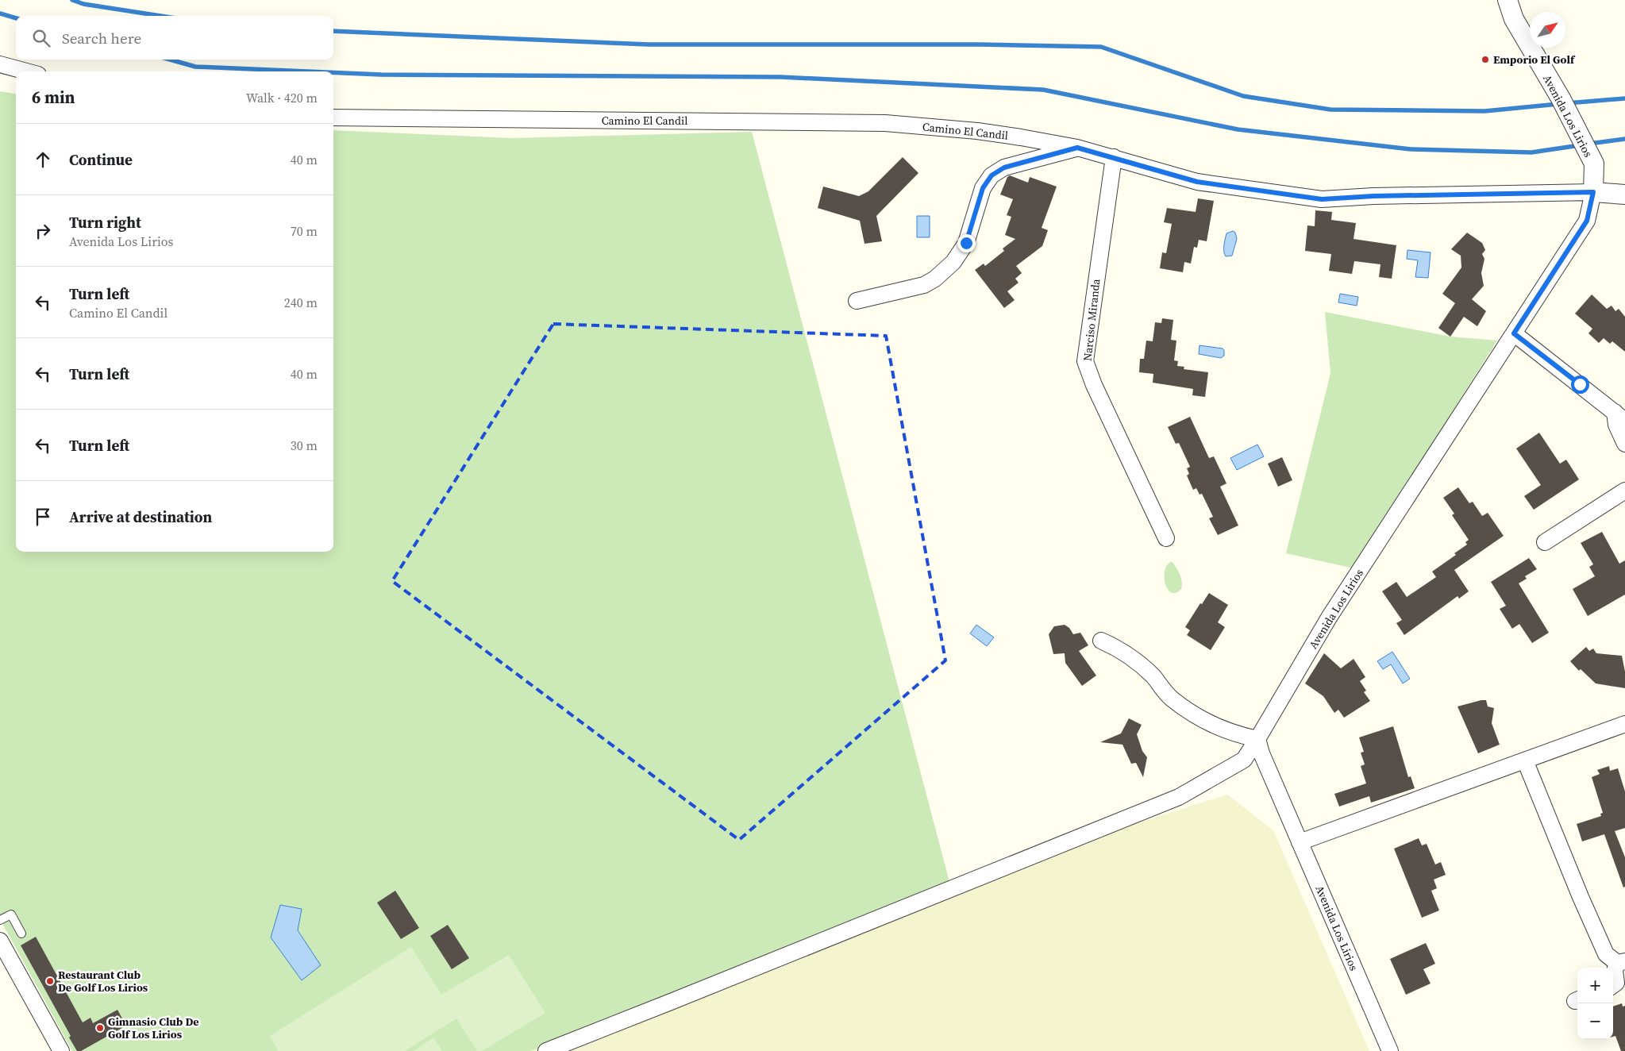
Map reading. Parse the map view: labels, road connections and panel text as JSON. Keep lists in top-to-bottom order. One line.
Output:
{"streets":{"street":["Avenida Los Lirios","Camino El Candil","Narciso Miranda"]},"crossings":[["Avenida Los Lirios","Camino El Candil"],["Camino El Candil","Narciso Miranda"]],"places":["Emporio El Golf","Restaurant Club De Golf Los Lirios","Gimnasio Club De Golf Los Lirios"],"north":"top right","page":{"search":"Search here","heading":["6 min","Walk · 420 m"],"list":[["Continue","40 m"],["Turn right","Avenida Los Lirios","70 m"],["Turn left","Camino El Candil","240 m"],["Turn left","40 m"],["Turn left","30 m"],"Arrive at destination"],"map_buttons":["+","−"]}}
